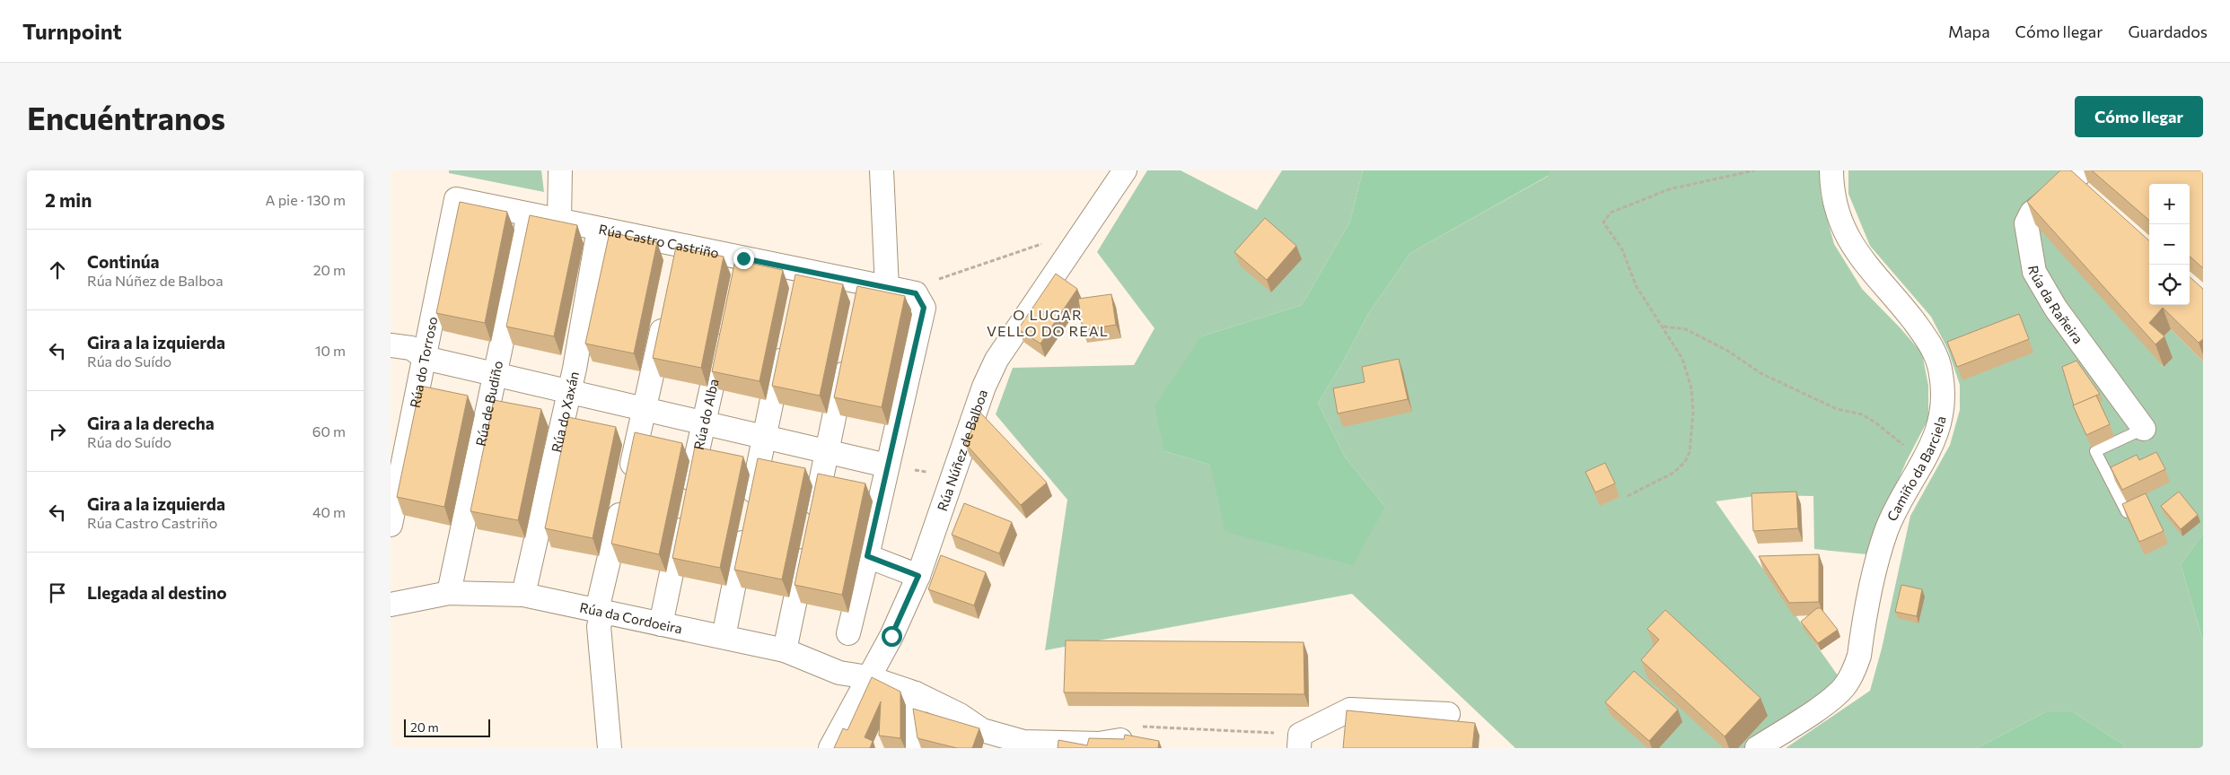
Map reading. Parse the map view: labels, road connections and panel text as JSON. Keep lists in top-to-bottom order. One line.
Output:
{"streets":{"street":["Rúa Castro Castriño","Rúa da Rañeira","Rúa do Torroso","Rúa de Budiño","Rúa do Xaxán","Rúa do Alba","Rúa Núñez de Balboa","Camiño da Barciela","Rúa da Cordoeira"]},"crossings":[["Rúa Castro Castriño","Rúa do Torroso"],["Rúa Castro Castriño","Rúa de Budiño"],["Rúa Castro Castriño","Rúa do Xaxán"],["Rúa de Budiño","Rúa da Cordoeira"],["Rúa do Xaxán","Rúa da Cordoeira"],["Rúa do Alba","Rúa da Cordoeira"],["Rúa Núñez de Balboa","Rúa da Cordoeira"]],"districts":["O LUGAR VELLO DO REAL"],"scale_bar":"20 m","page":{"header":"Turnpoint","nav":["Mapa","Cómo llegar","Guardados"],"buttons":"Cómo llegar","title":"Encuéntranos","heading":["2 min","A pie · 130 m"],"map_buttons":["+","−"],"list":[["Continúa","Rúa Núñez de Balboa","20 m"],["Gira a la izquierda","Rúa do Suído","10 m"],["Gira a la derecha","Rúa do Suído","60 m"],["Gira a la izquierda","Rúa Castro Castriño","40 m"],"Llegada al destino"],"scale":"20 m"}}
